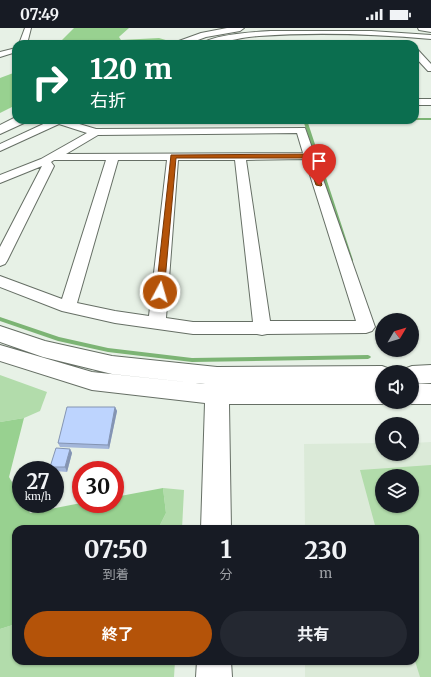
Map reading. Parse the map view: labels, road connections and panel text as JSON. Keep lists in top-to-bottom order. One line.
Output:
{"north":"top right","page":{"status":"07:49","turn":["120 m","右折"],"speed":"27 km/h","limit":"30","eta":["07:50","到着","1","分","230","m"],"buttons":["終了","共有"]}}
